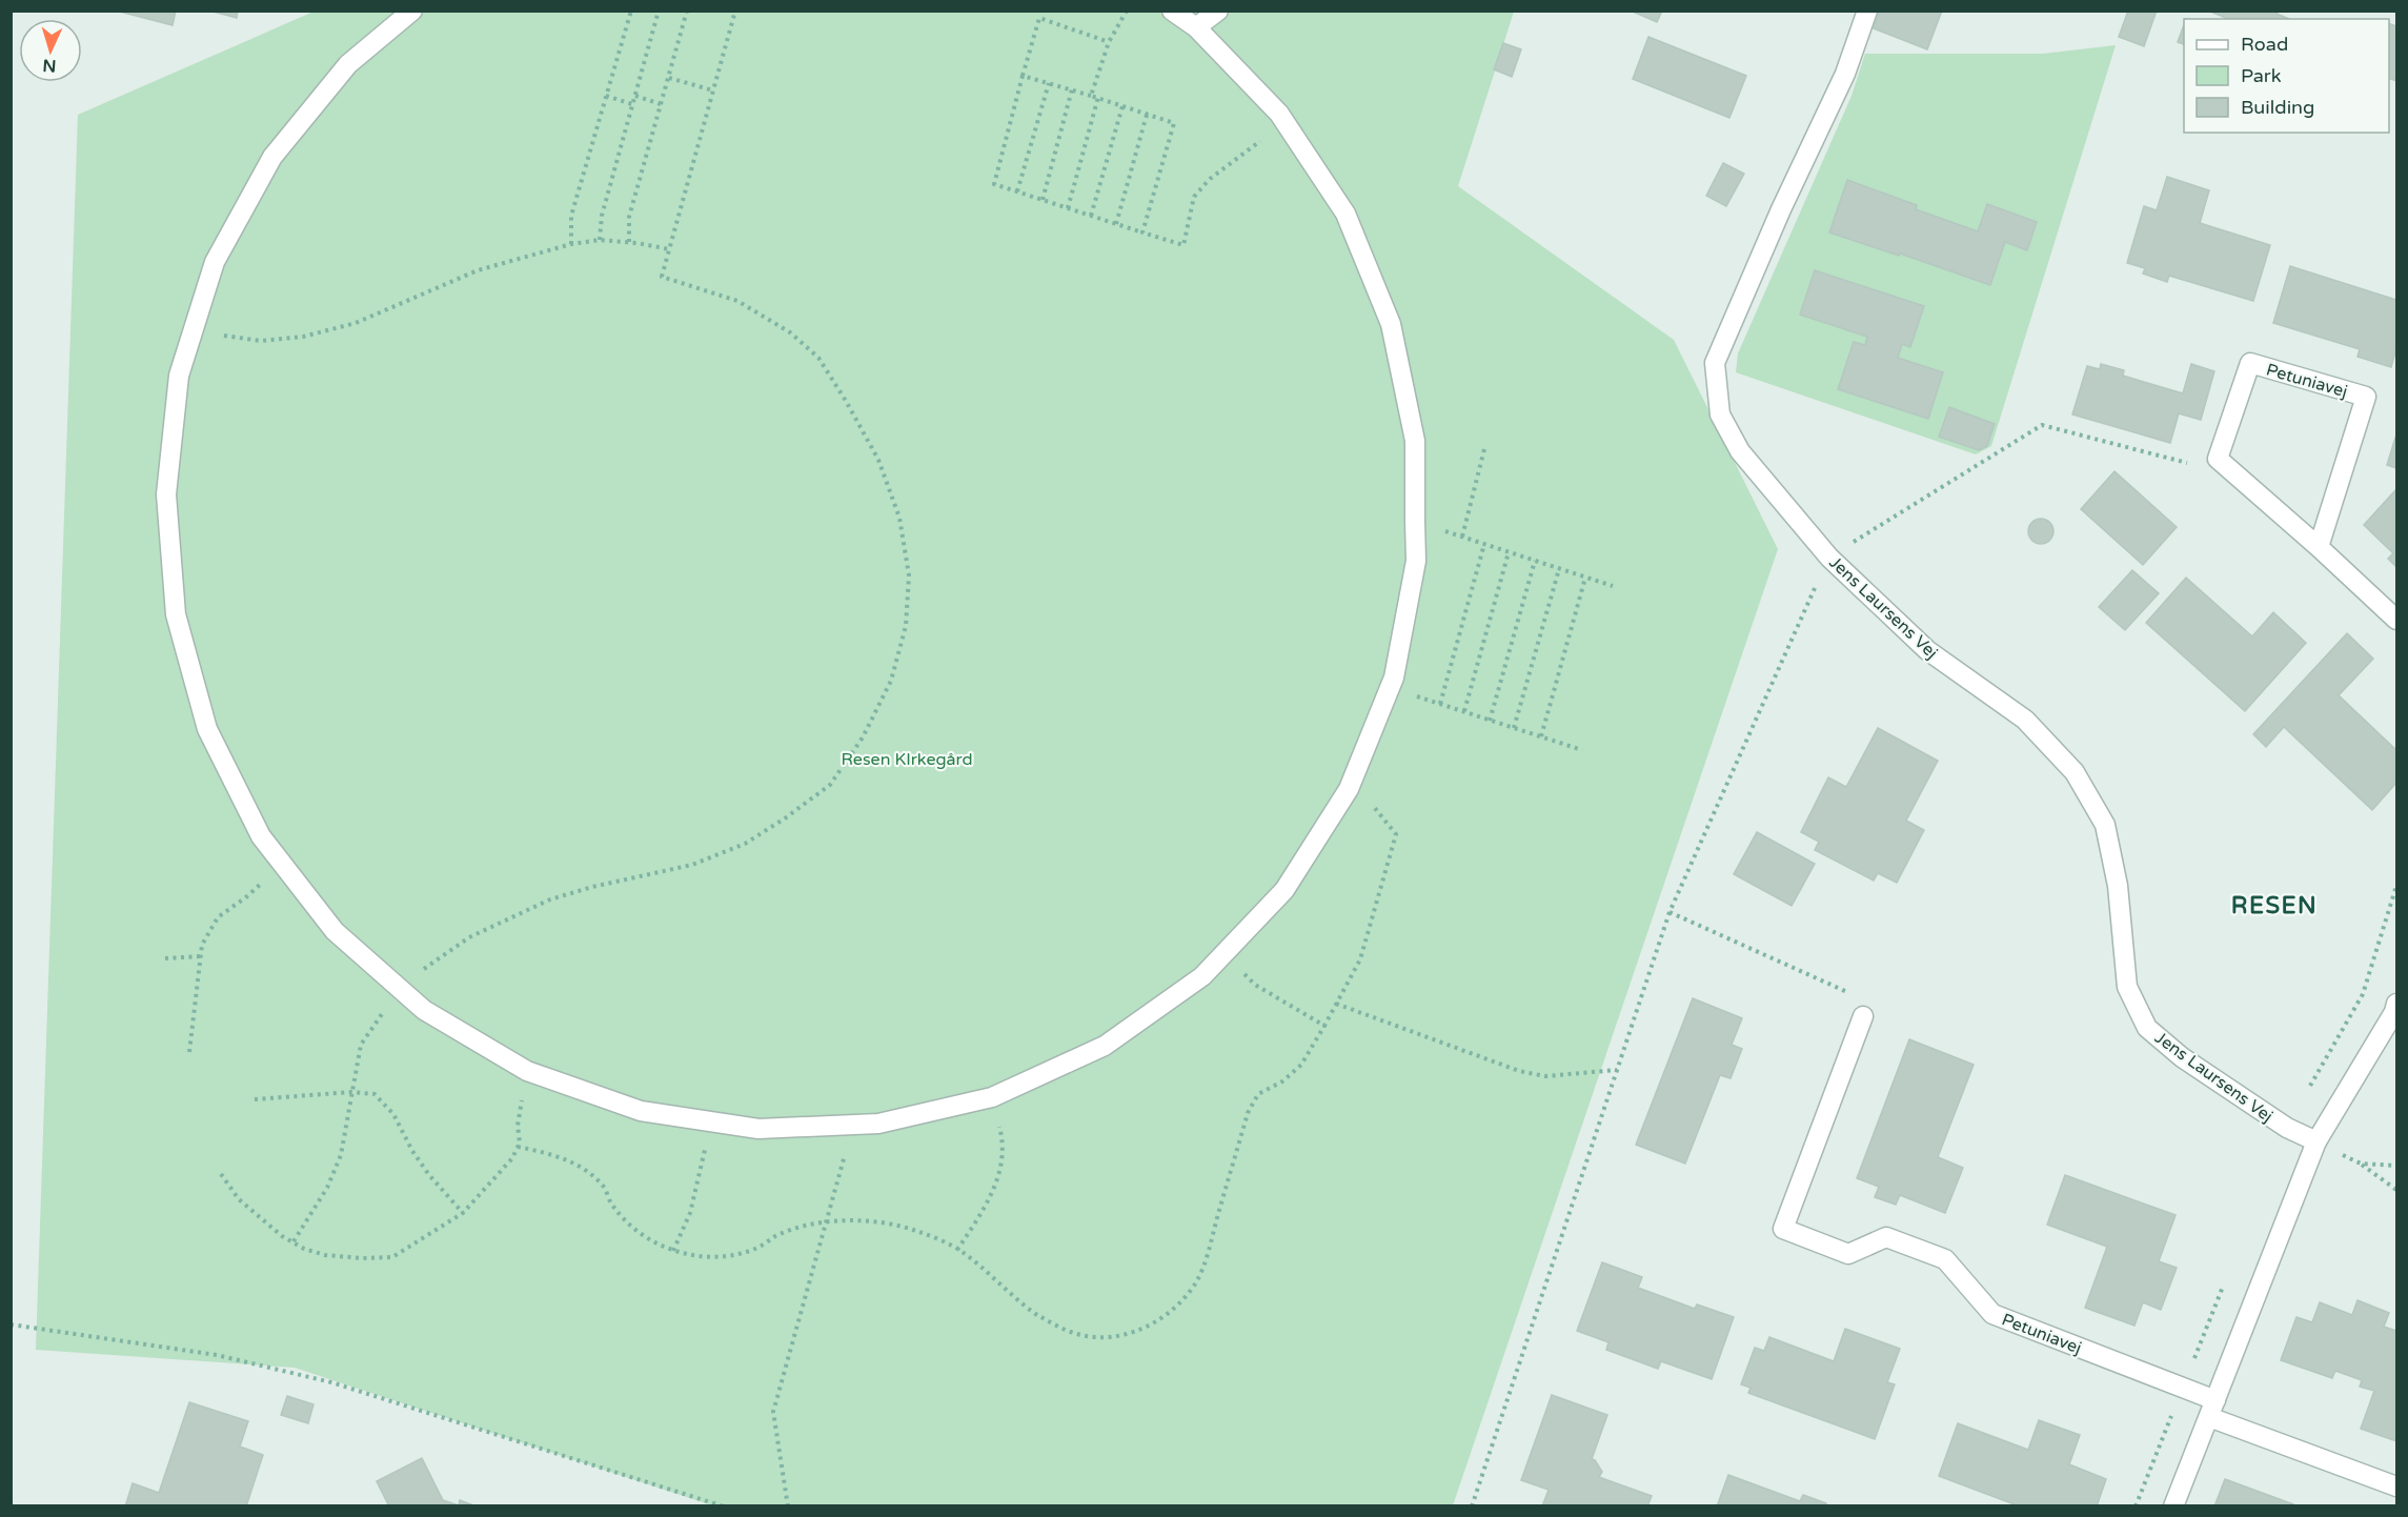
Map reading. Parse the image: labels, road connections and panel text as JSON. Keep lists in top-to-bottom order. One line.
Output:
{"streets":{"street":["Petuniavej","Jens Laursens Vej"]},"districts":["RESEN"],"parks":["Resen KIrkegård"],"legend":["Road","Park","Building"],"north":"bottom"}
